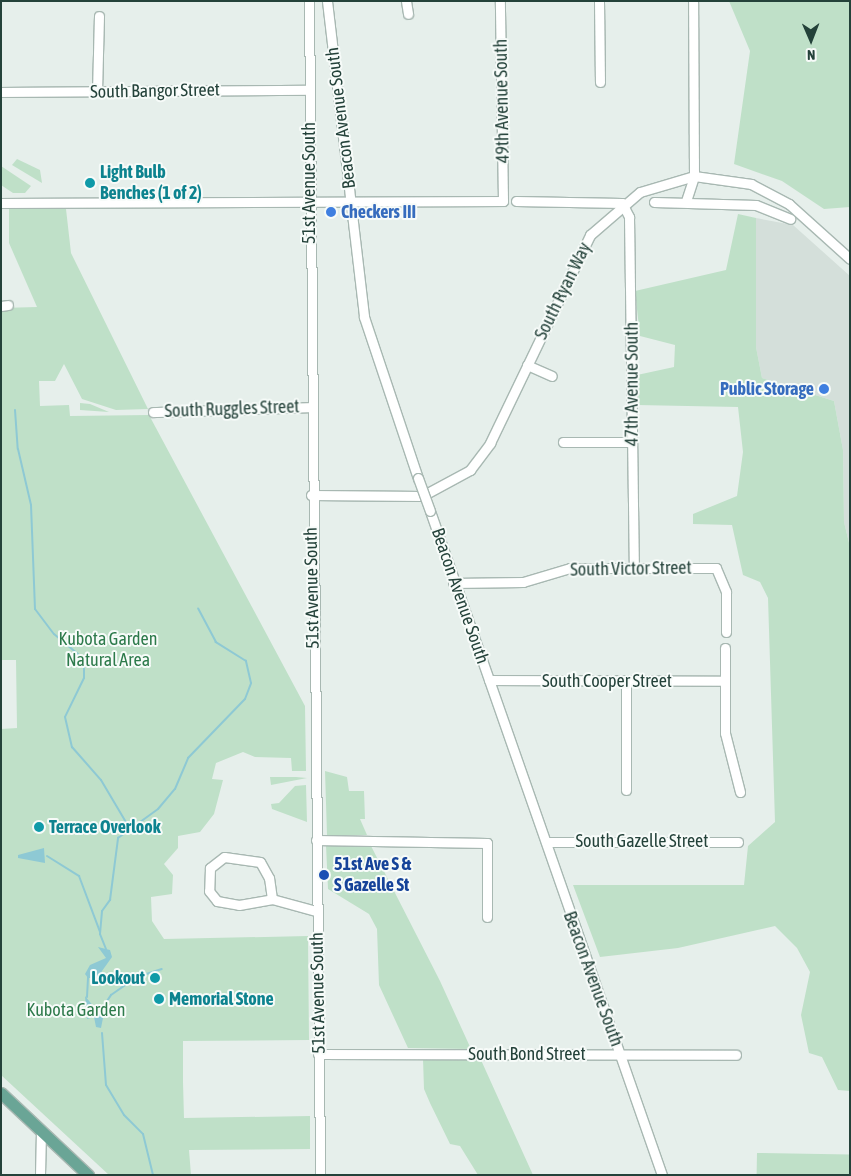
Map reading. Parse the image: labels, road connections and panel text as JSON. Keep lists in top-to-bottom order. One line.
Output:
{"streets":{"street":["South Bangor Street","49th Avenue South","Beacon Avenue South","51st Avenue South","South Ryan Way","47th Avenue South","South Ruggles Street","South Victor Street","South Cooper Street","South Gazelle Street","South Bond Street"]},"crossings":[["South Bangor Street","51st Avenue South"],["49th Avenue South","Beacon Avenue South"],["Beacon Avenue South","South Victor Street"],["Beacon Avenue South","South Cooper Street"],["Beacon Avenue South","South Gazelle Street"],["Beacon Avenue South","South Bond Street"],["51st Avenue South","South Ryan Way"],["51st Avenue South","South Ruggles Street"],["51st Avenue South","South Bond Street"],["South Ryan Way","47th Avenue South"],["47th Avenue South","South Victor Street"]],"parks":["Kubota Garden Natural Area","Kubota Garden"],"places":["Light Bulb Benches (1 of 2)","Checkers III","Public Storage","Terrace Overlook","51st Ave S & S Gazelle St","Lookout","Memorial Stone"],"north":"bottom"}
